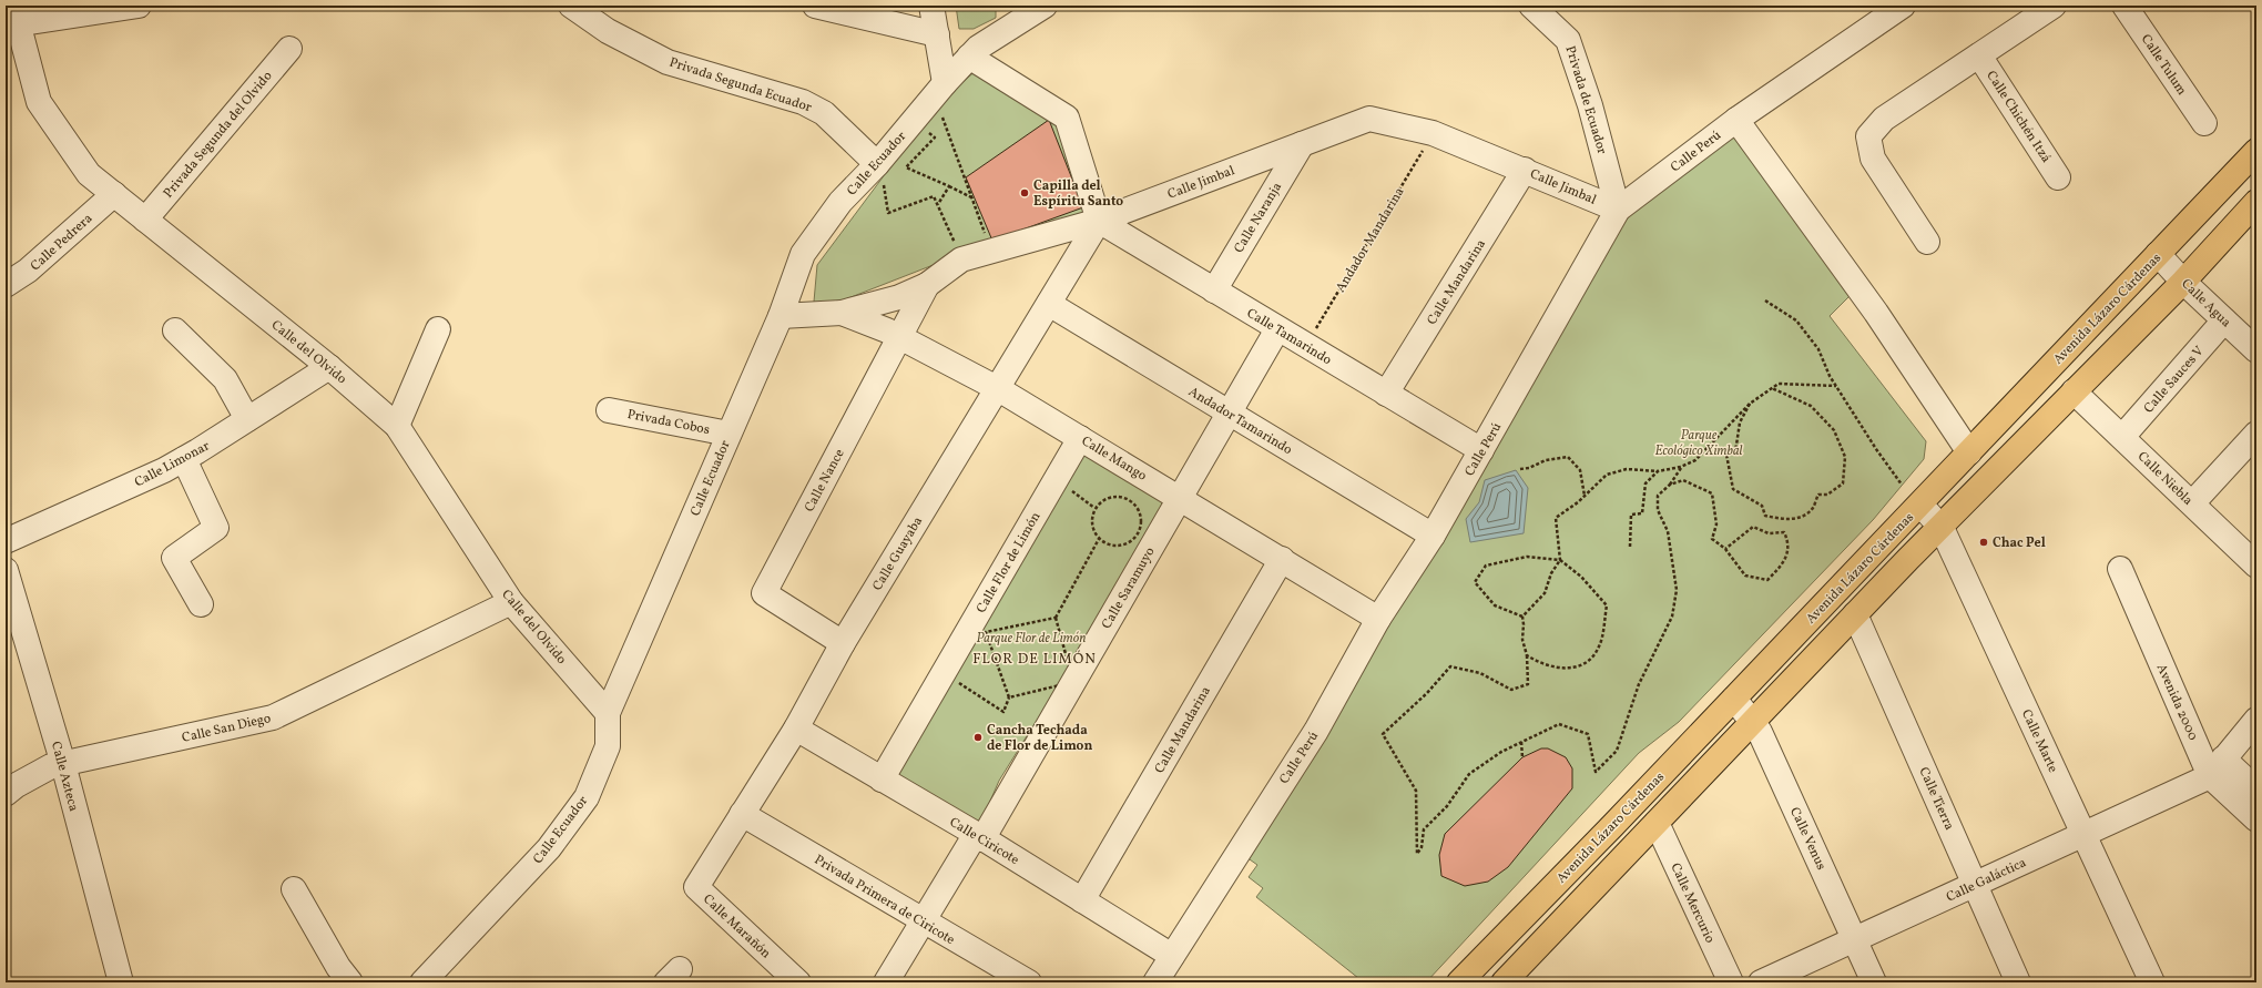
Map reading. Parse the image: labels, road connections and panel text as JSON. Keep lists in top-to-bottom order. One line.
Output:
{"streets":{"main road":["Avenida Lázaro Cárdenas"],"street":["Calle Tulum","Privada Segunda Ecuador","Privada de Ecuador","Calle Chichén Itzá","Privada Segunda del Olvido","Calle Perú","Calle Ecuador","Calle Jimbal","Calle Naranja","Calle Pedrera","Calle Mandarina","Calle Agua","Calle Tamarindo","Calle del Olvido","Calle Sauces V","Andador Tamarindo","Privada Cobos","Calle Mango","Calle Limonar","Calle Niebla","Calle Nance","Calle Guayaba","Calle Flor de Limón","Calle Saramuyo","Avenida 2000","Calle San Diego","Calle Marte","Calle Azteca","Calle Tierra","Calle Venus","Calle Ciricote","Calle Galáctica","Privada Primera de Ciricote","Calle Mercurio","Calle Marañón"],"path":["Andador Mandarina"]},"crossings":[["Privada Segunda Ecuador","Calle Ecuador"],["Privada de Ecuador","Calle Perú"],["Privada de Ecuador","Calle Jimbal"],["Privada Segunda del Olvido","Calle del Olvido"],["Calle Perú","Calle Jimbal"],["Calle Perú","Calle Tamarindo"],["Calle Perú","Andador Tamarindo"],["Calle Perú","Calle Mango"],["Calle Perú","Calle Ciricote"],["Calle Ecuador","Calle Jimbal"],["Calle Ecuador","Calle del Olvido"],["Calle Ecuador","Privada Cobos"],["Calle Jimbal","Calle Naranja"],["Calle Jimbal","Andador Mandarina"],["Calle Jimbal","Calle Mandarina"],["Calle Jimbal","Calle Tamarindo"],["Calle Jimbal","Calle Mango"],["Calle Jimbal","Calle Nance"],["Calle Jimbal","Calle Guayaba"],["Calle Naranja","Calle Tamarindo"],["Andador Mandarina","Calle Tamarindo"],["Calle Pedrera","Calle del Olvido"],["Calle Mandarina","Calle Tamarindo"],["Calle Mandarina","Calle Mango"],["Calle Mandarina","Calle Ciricote"],["Calle Agua","Avenida Lázaro Cárdenas"],["Calle Agua","Calle Sauces V"],["Avenida Lázaro Cárdenas","Calle Marte"],["Avenida Lázaro Cárdenas","Calle Venus"],["Calle Tamarindo","Calle Guayaba"],["Calle del Olvido","Calle Limonar"],["Calle del Olvido","Calle San Diego"],["Calle Sauces V","Calle Niebla"],["Andador Tamarindo","Calle Guayaba"],["Calle Mango","Calle Nance"],["Calle Mango","Calle Guayaba"],["Calle Mango","Calle Flor de Limón"],["Calle Mango","Calle Saramuyo"],["Calle Nance","Calle Guayaba"],["Calle Guayaba","Calle Ciricote"],["Calle Guayaba","Privada Primera de Ciricote"],["Calle Guayaba","Calle Marañón"],["Calle Flor de Limón","Calle Ciricote"],["Calle Saramuyo","Calle Ciricote"],["Calle Saramuyo","Privada Primera de Ciricote"],["Avenida 2000","Calle Galáctica"],["Calle San Diego","Calle Azteca"],["Calle Marte","Calle Galáctica"],["Calle Tierra","Calle Galáctica"],["Calle Venus","Calle Galáctica"]],"districts":["FLOR DE LIMÓN"],"parks":["Parque Ecológico Ximbal","Parque Flor de Limón"],"places":["Capilla del Espíritu Santo","Chac Pel","Cancha Techada de Flor de Limon"]}
